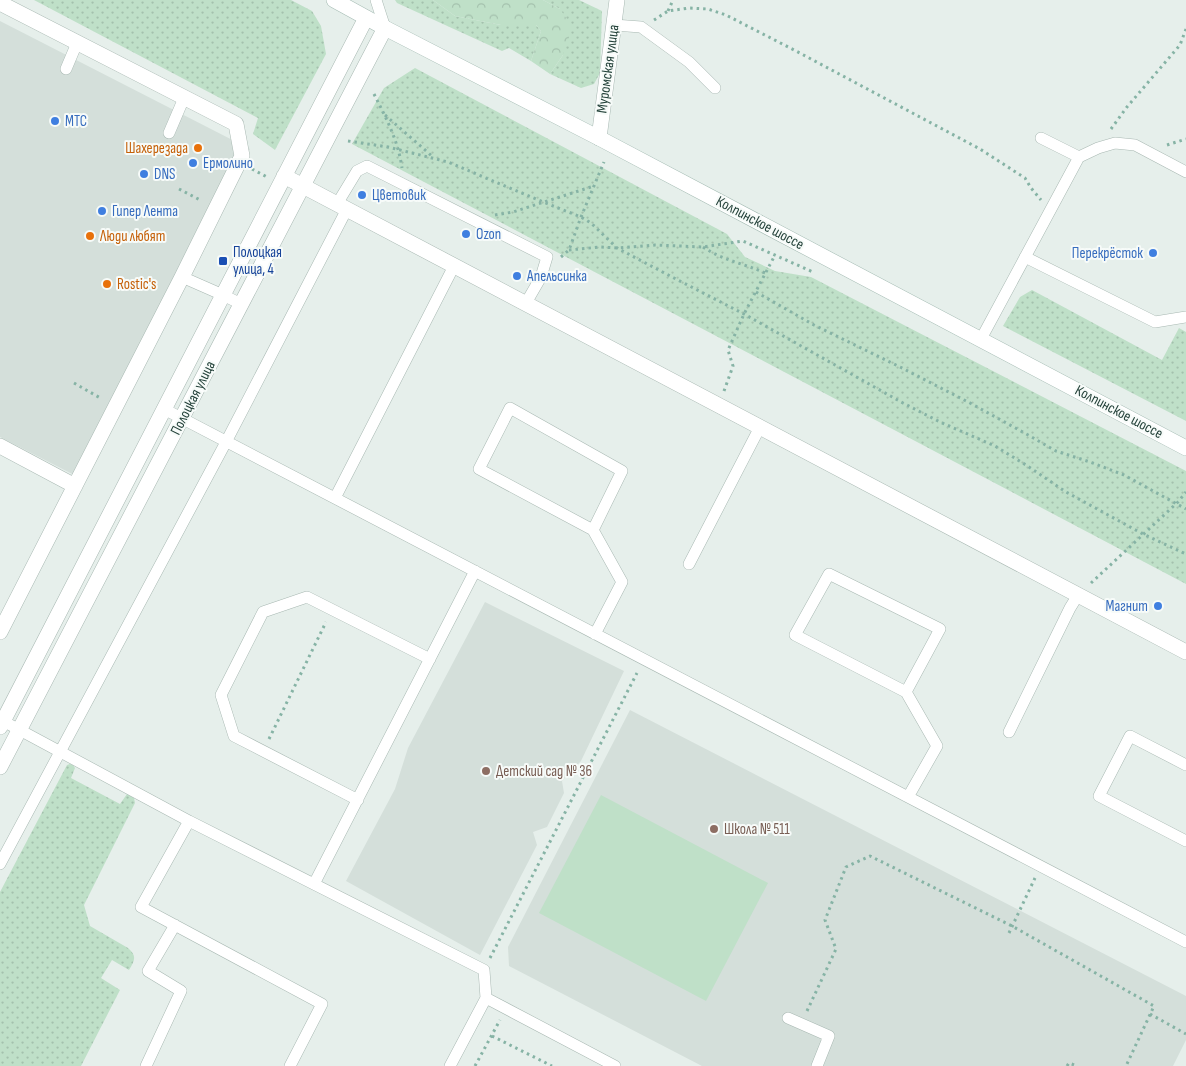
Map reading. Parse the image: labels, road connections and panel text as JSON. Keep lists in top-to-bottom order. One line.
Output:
{"streets":{"street":["Муромская улица","Колпинское шоссе","Полоцкая улица"]},"crossings":[["Муромская улица","Колпинское шоссе"],["Колпинское шоссе","Полоцкая улица"]],"places":{"other":["МТС","Шахерезада","Ермолино","DNS","Цветовик","Гипер Лента","Ozon","Люди любят","Перекрёсток","Апельсинка","Rostic's","Магнит","Детский сад № 36","Школа № 511"],"transit":["Полоцкая улица, 4"]}}
